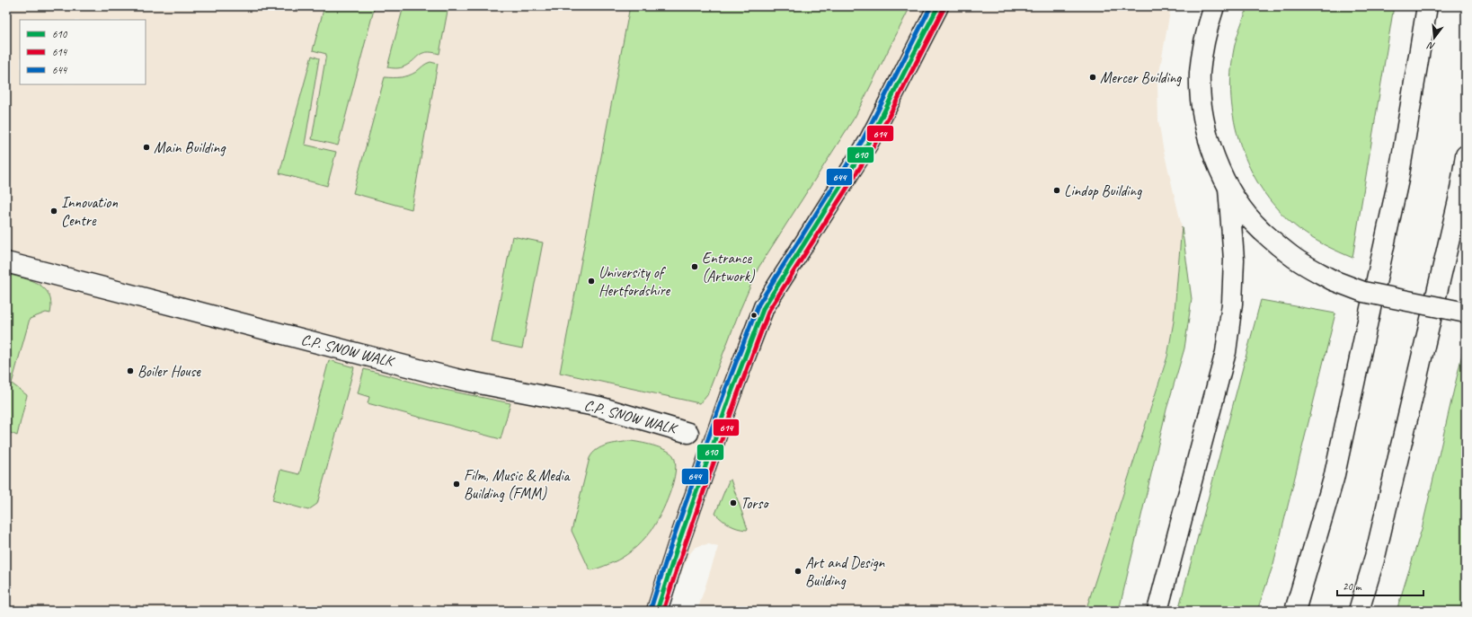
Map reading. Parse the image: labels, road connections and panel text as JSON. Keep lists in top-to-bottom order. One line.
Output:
{"streets":{"main road":["C.P. SNOW WALK"]},"places":["Mercer Building","Main Building","Lindop Building","Innovation Centre","Entrance (Artwork)","University of Hertfordshire","Boiler House","Film, Music & Media Building (FMM)","Torso","Art and Design Building"],"lines":["transit line 610","transit line 644","transit line 614"],"legend":["610","614","644"],"scale_bar":"20 m","north":"bottom"}
